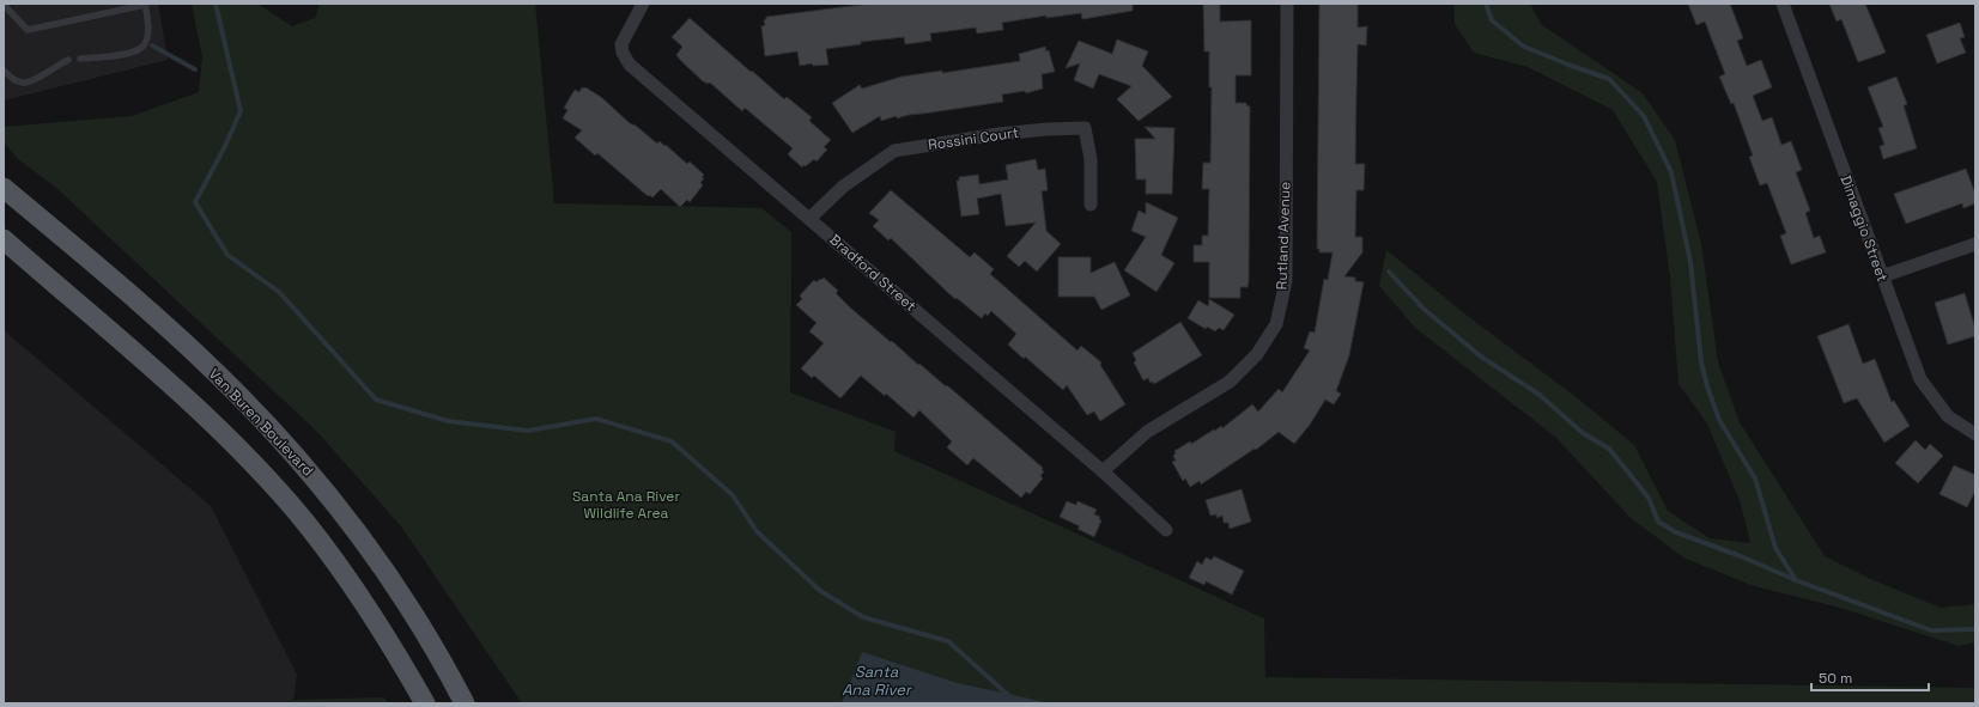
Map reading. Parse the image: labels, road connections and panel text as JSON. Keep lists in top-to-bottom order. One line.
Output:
{"streets":{"main road":["Van Buren Boulevard"],"street":["Rossini Court","Dimaggio Street","Rutland Avenue","Bradford Street"]},"crossings":[["Rossini Court","Bradford Street"],["Rutland Avenue","Bradford Street"]],"water":["Santa Ana River"],"parks":["Santa Ana River Wildlife Area"],"scale_bar":"50 m"}
